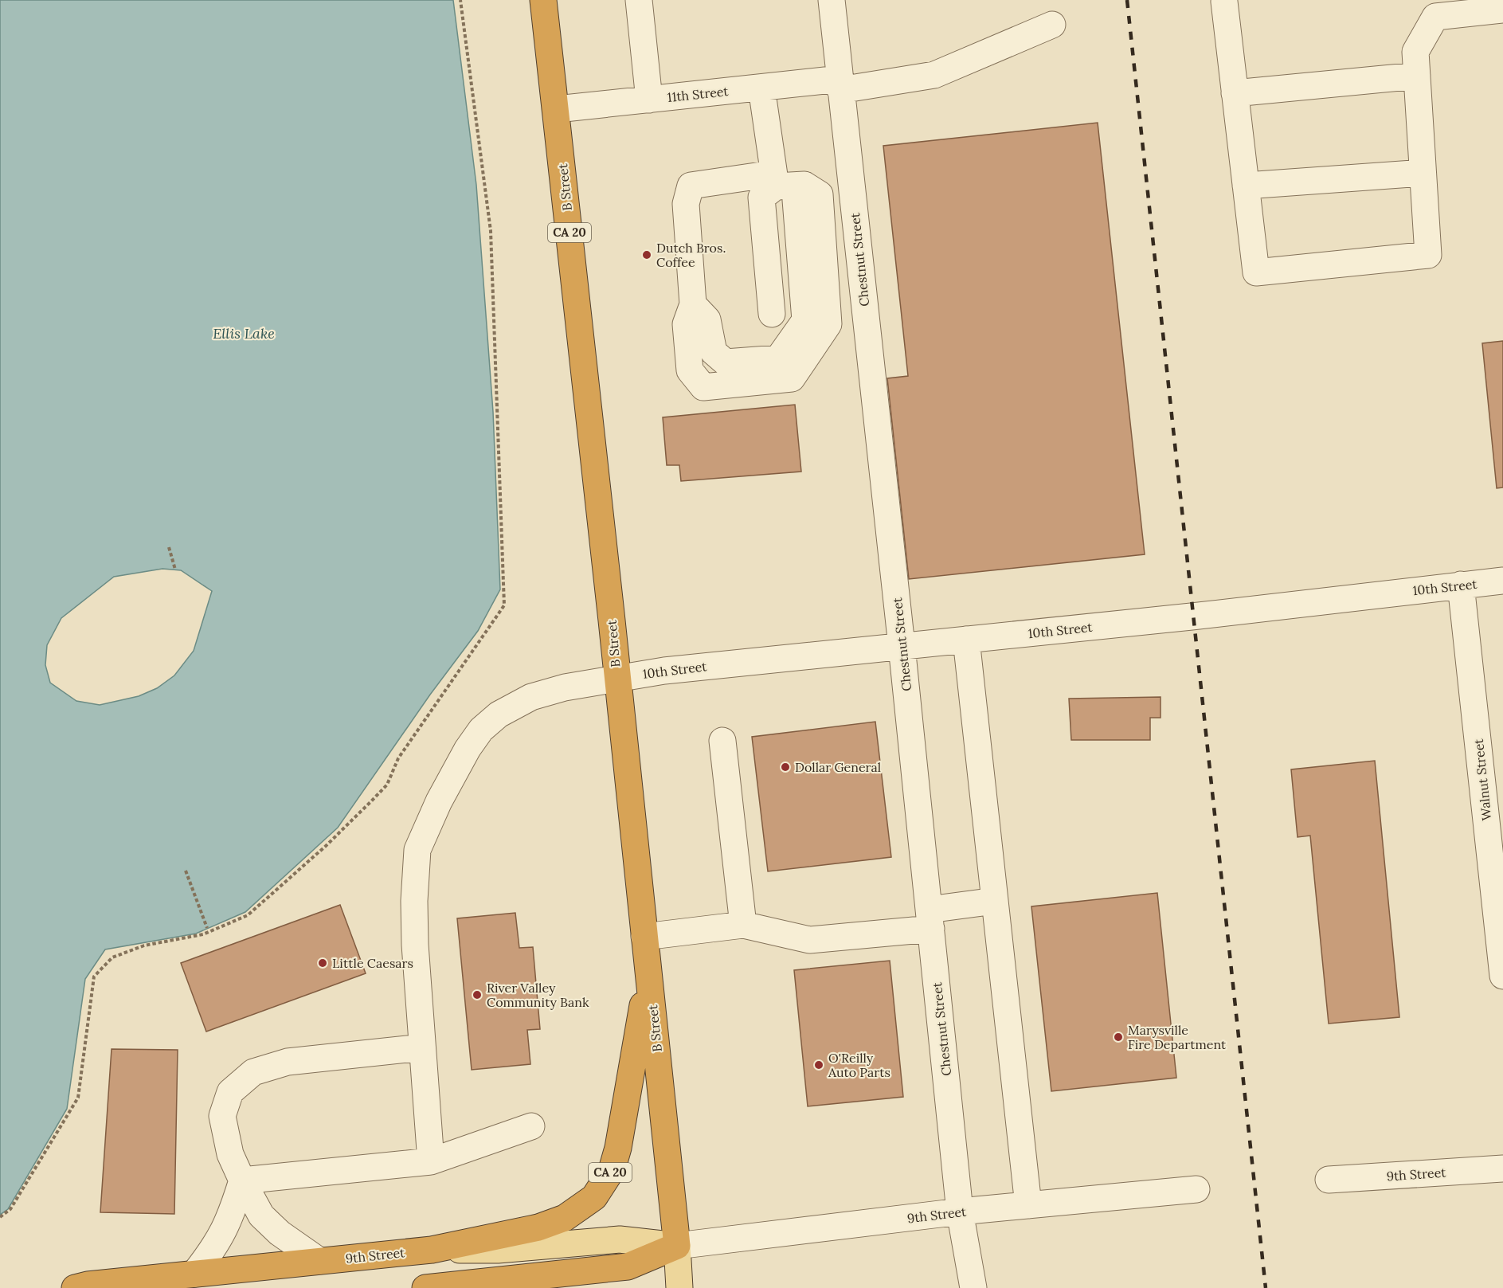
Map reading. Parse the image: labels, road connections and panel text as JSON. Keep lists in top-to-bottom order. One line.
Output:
{"streets":{"highway":["B Street","CA 20","9th Street"],"street":["11th Street","Chestnut Street","10th Street","Walnut Street"]},"crossings":[["11th Street","B Street"],["11th Street","Chestnut Street"],["B Street","CA 20"],["B Street","10th Street"],["B Street","9th Street"],["CA 20","9th Street"],["Chestnut Street","10th Street"],["Chestnut Street","9th Street"],["10th Street","Walnut Street"]],"water":["Ellis Lake"],"places":["Dutch Bros. Coffee","Dollar General","Little Caesars","River Valley Community Bank","Marysville Fire Department","O'Reilly Auto Parts"]}
